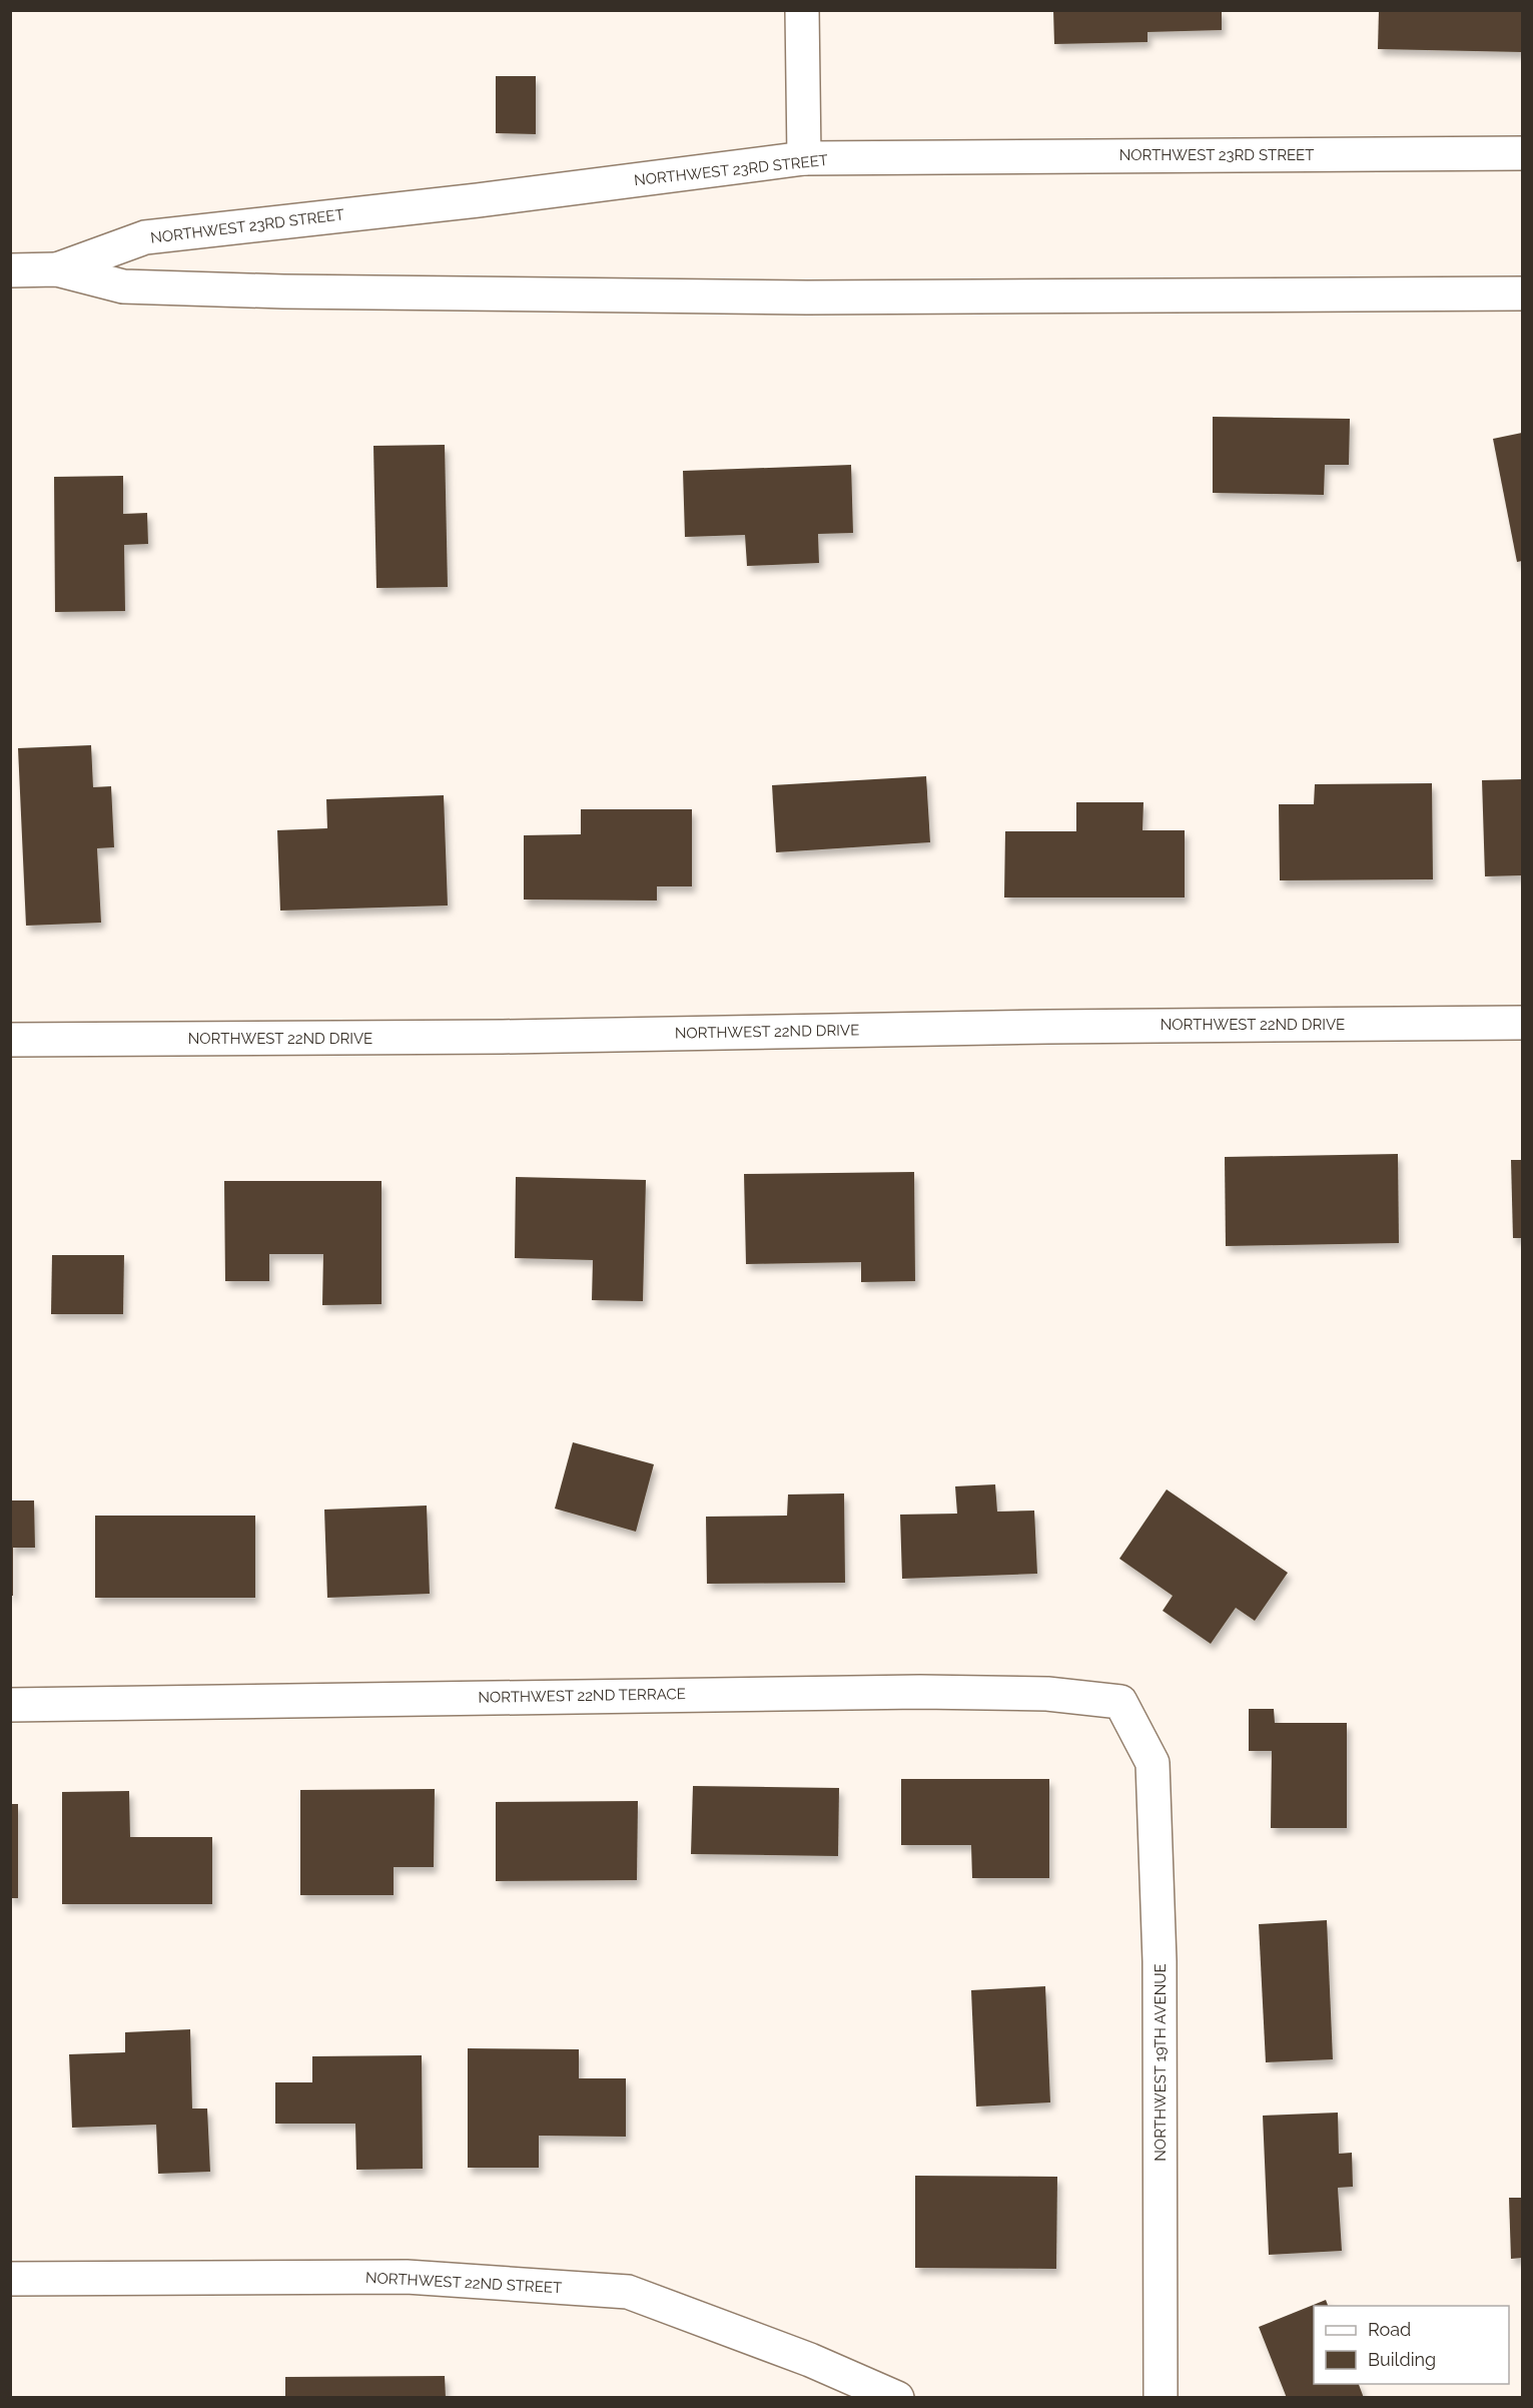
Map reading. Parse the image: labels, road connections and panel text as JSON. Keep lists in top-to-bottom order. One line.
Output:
{"streets":{"street":["NORTHWEST 23RD STREET","NORTHWEST 22ND DRIVE","NORTHWEST 22ND TERRACE","NORTHWEST 19TH AVENUE","NORTHWEST 22ND STREET"]},"crossings":[["NORTHWEST 22ND TERRACE","NORTHWEST 19TH AVENUE"]],"legend":["Road","Building"]}
